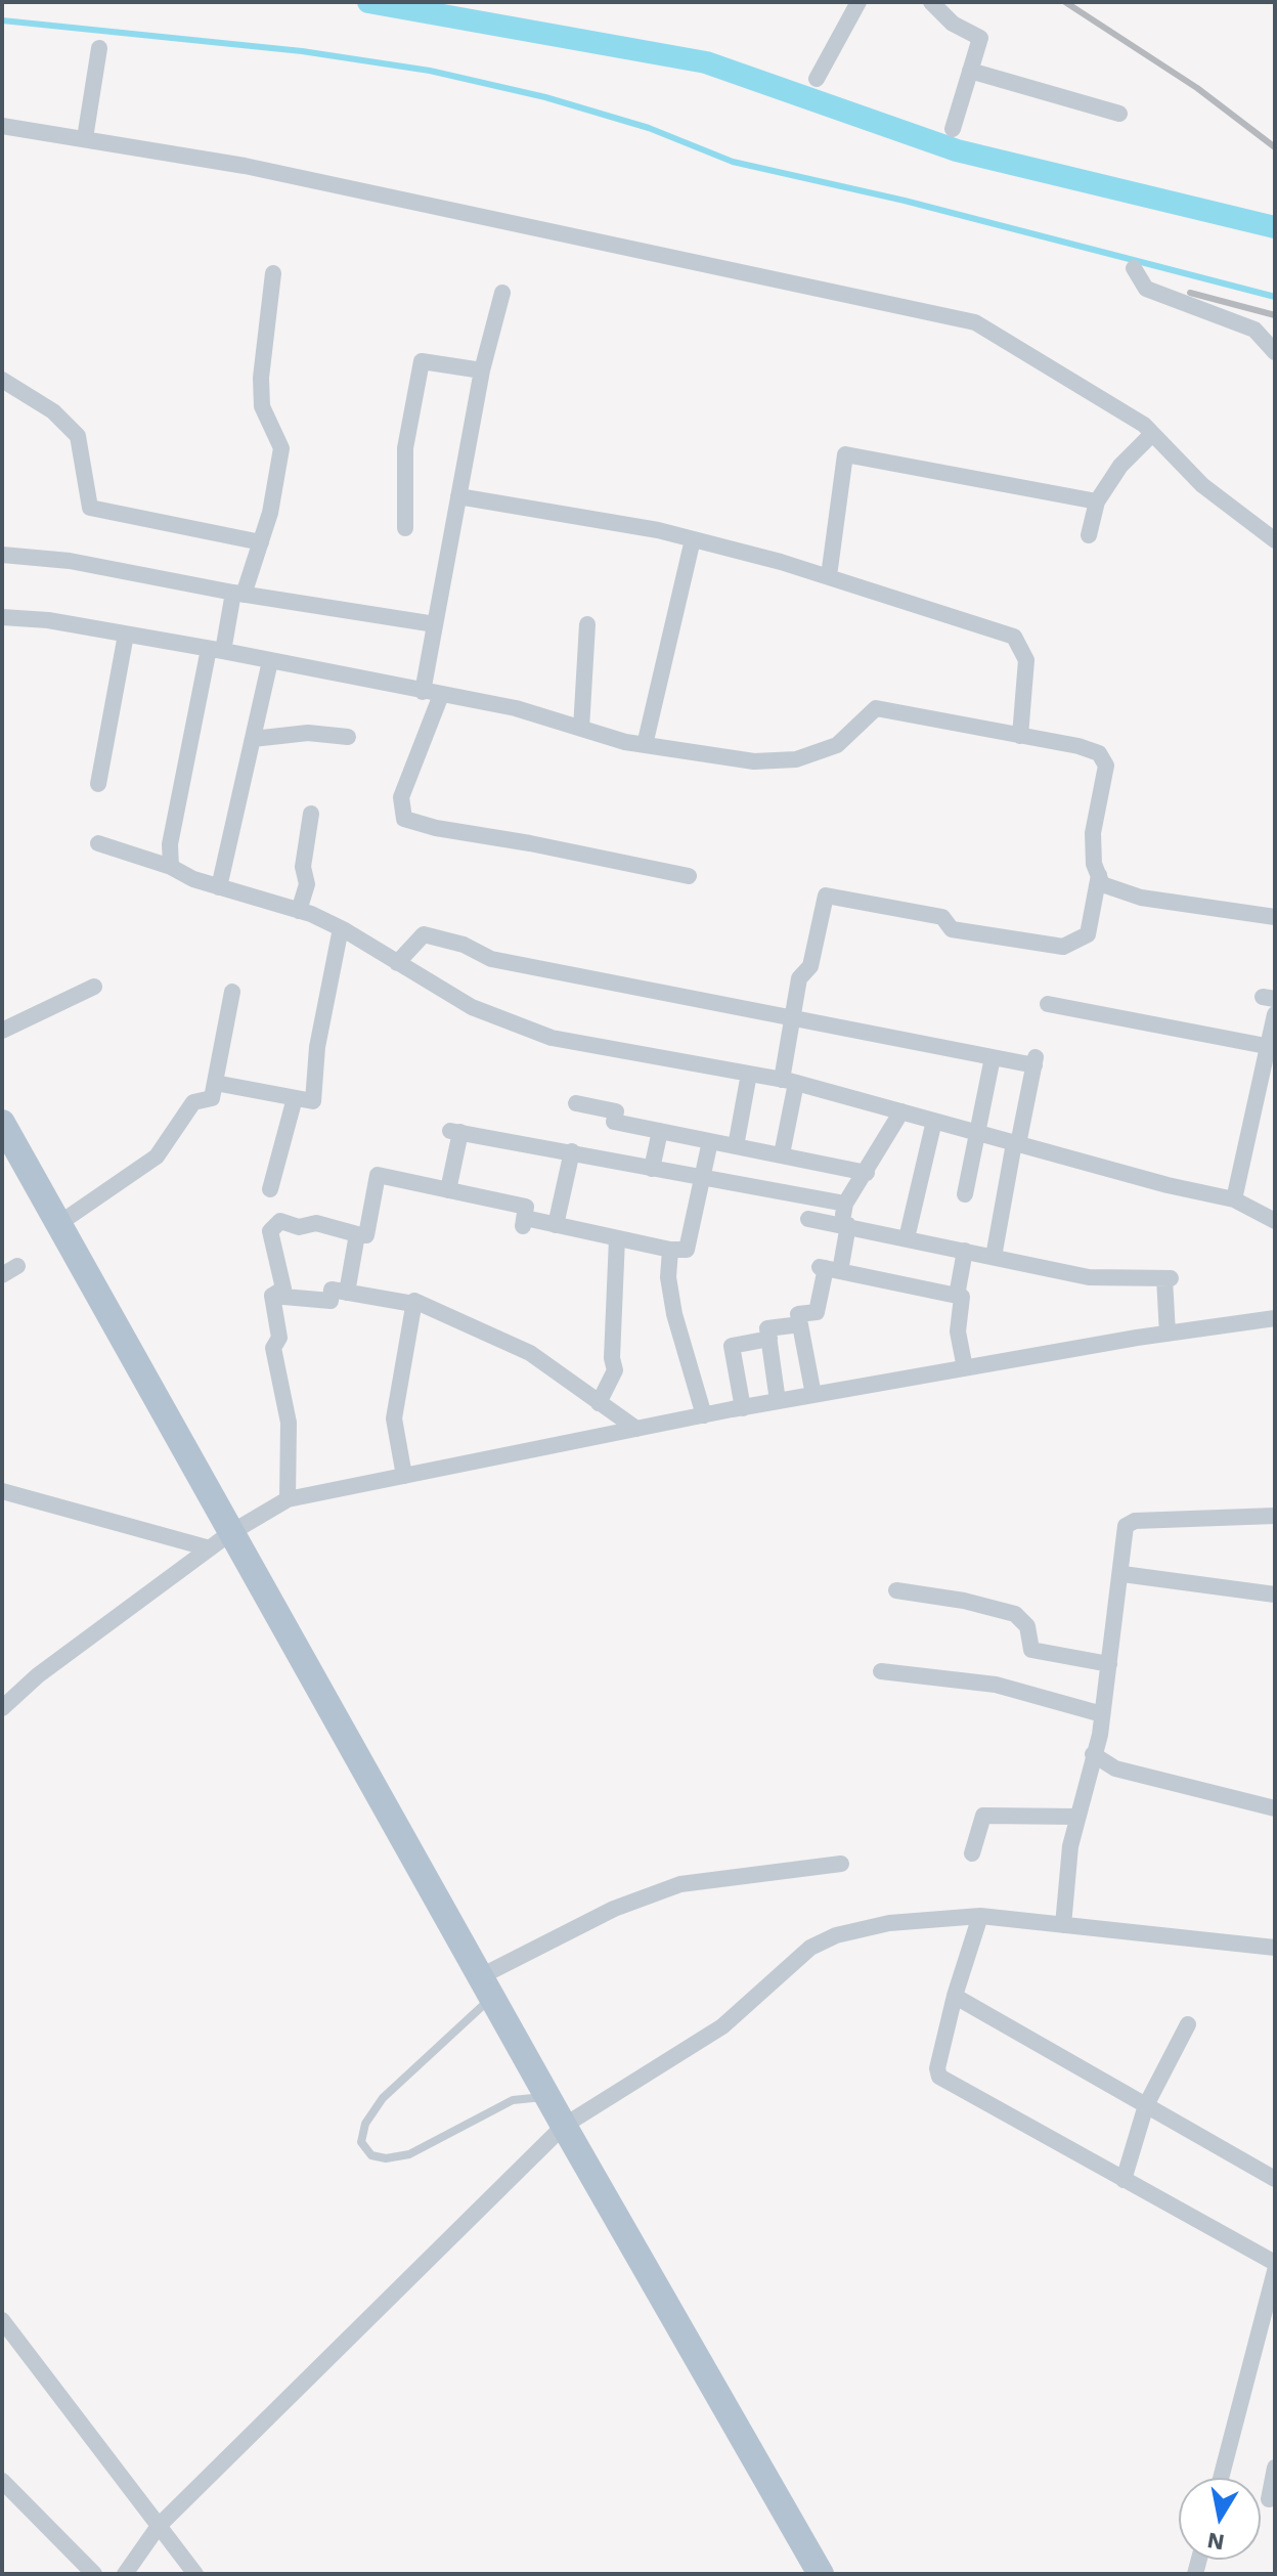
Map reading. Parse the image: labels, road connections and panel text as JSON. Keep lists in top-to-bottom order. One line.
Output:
{"north":"bottom"}
